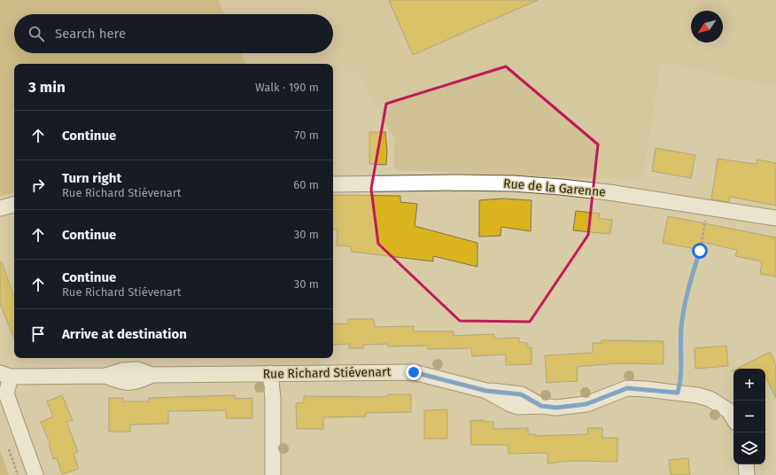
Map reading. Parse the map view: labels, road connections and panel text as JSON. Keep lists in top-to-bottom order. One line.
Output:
{"streets":{"street":["Rue de la Garenne","Rue Richard Stiévenart"]},"north":"bottom left","page":{"search":"Search here","heading":["3 min","Walk · 190 m"],"list":[["Continue","70 m"],["Turn right","Rue Richard Stiévenart","60 m"],["Continue","30 m"],["Continue","Rue Richard Stiévenart","30 m"],"Arrive at destination"],"map_buttons":["+","−"]}}
